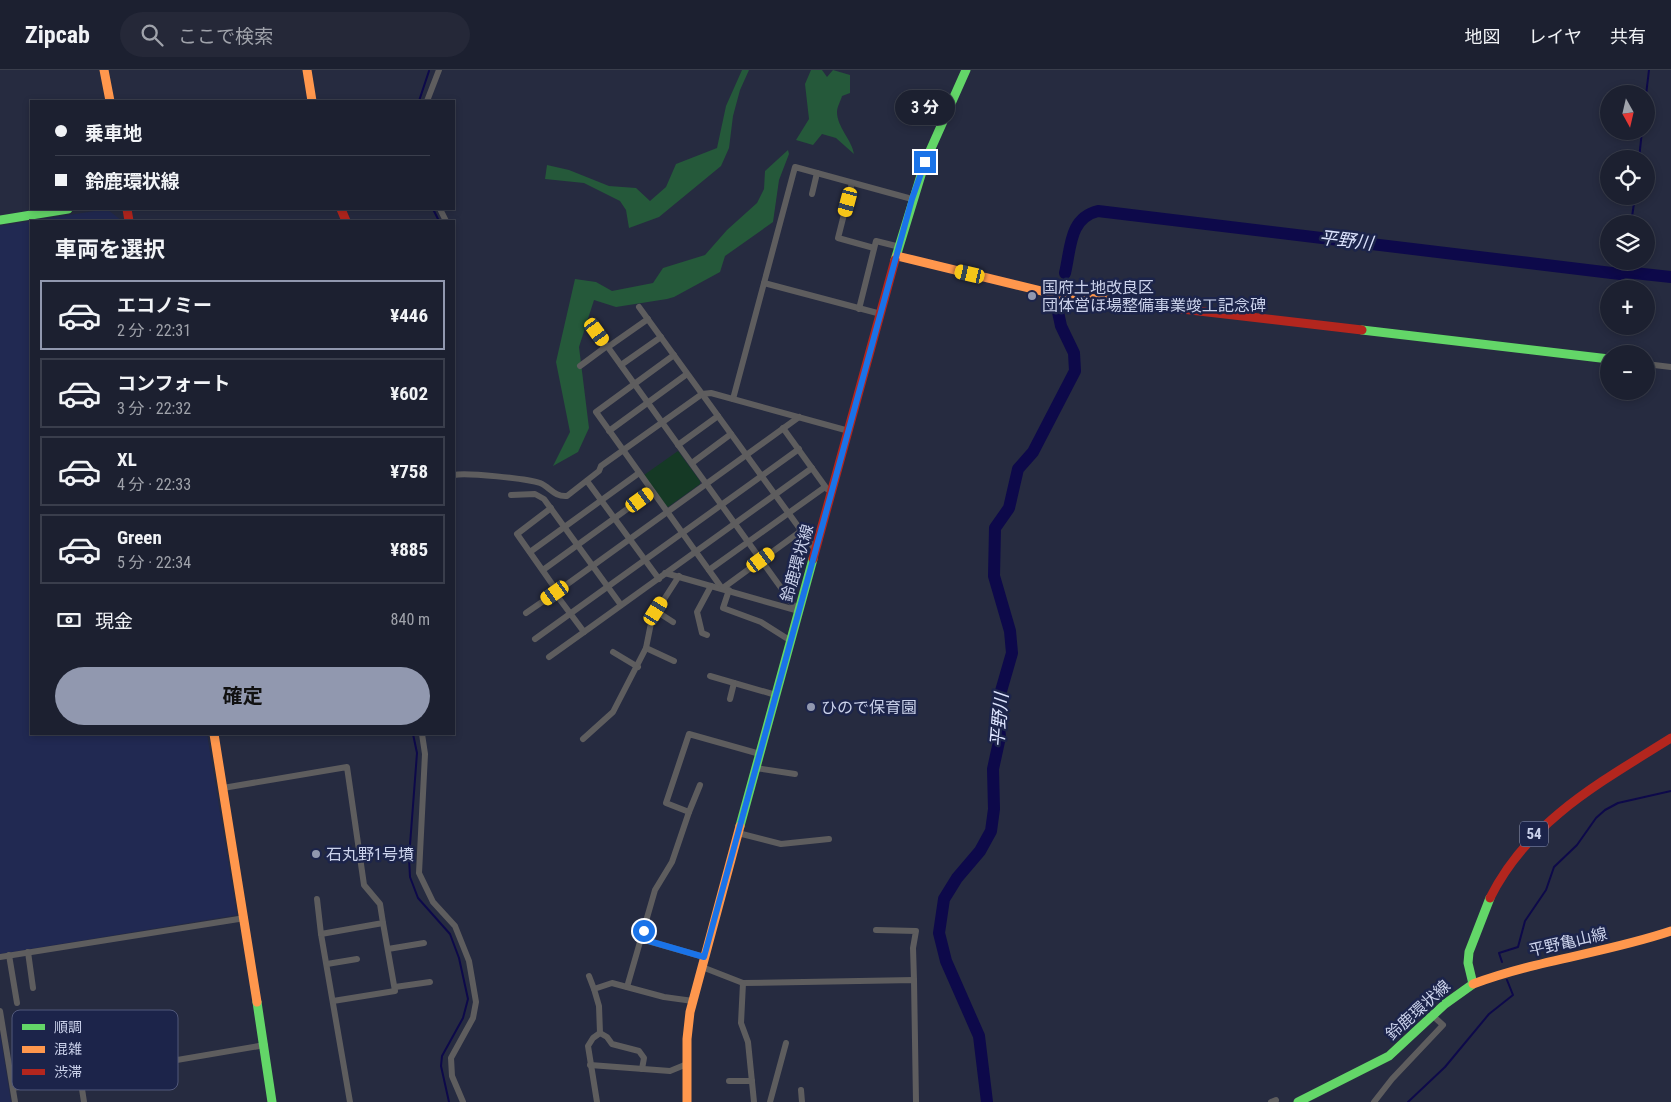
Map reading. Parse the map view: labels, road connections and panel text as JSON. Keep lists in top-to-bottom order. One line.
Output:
{"streets":{"main road":["鈴鹿環状線","54","平野亀山線"]},"crossings":[["鈴鹿環状線","平野亀山線"]],"water":["平野川"],"places":["国府土地改良区 団体営ほ場整備事業竣工記念碑","ひので保育園","石丸野1号墳"],"legend":["順調","混雑","渋滞"],"north":"bottom","page":{"header":"Zipcab","search":"ここで検索","nav":["地図","レイヤ","共有"],"map_buttons":["+","−"],"bubble":"3 分","banner":["乗車地","鈴鹿環状線"],"heading":"車両を選択","list":[{"name":"エコノミー","note":"2 分 · 22:31","value":"¥446"},{"name":"コンフォート","note":"3 分 · 22:32","value":"¥602"},{"name":"XL","note":"4 分 · 22:33","value":"¥758"},{"name":"Green","note":"5 分 · 22:34","value":"¥885"}],"pay":["現金","840 m"],"buttons":"確定"}}
